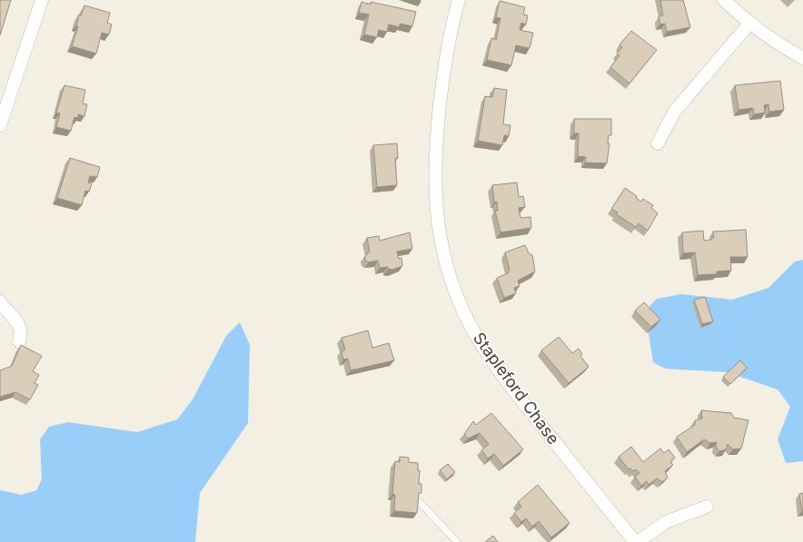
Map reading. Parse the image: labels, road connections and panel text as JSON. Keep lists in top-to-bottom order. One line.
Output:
{"streets":{"street":["Stapleford Chase"]}}
